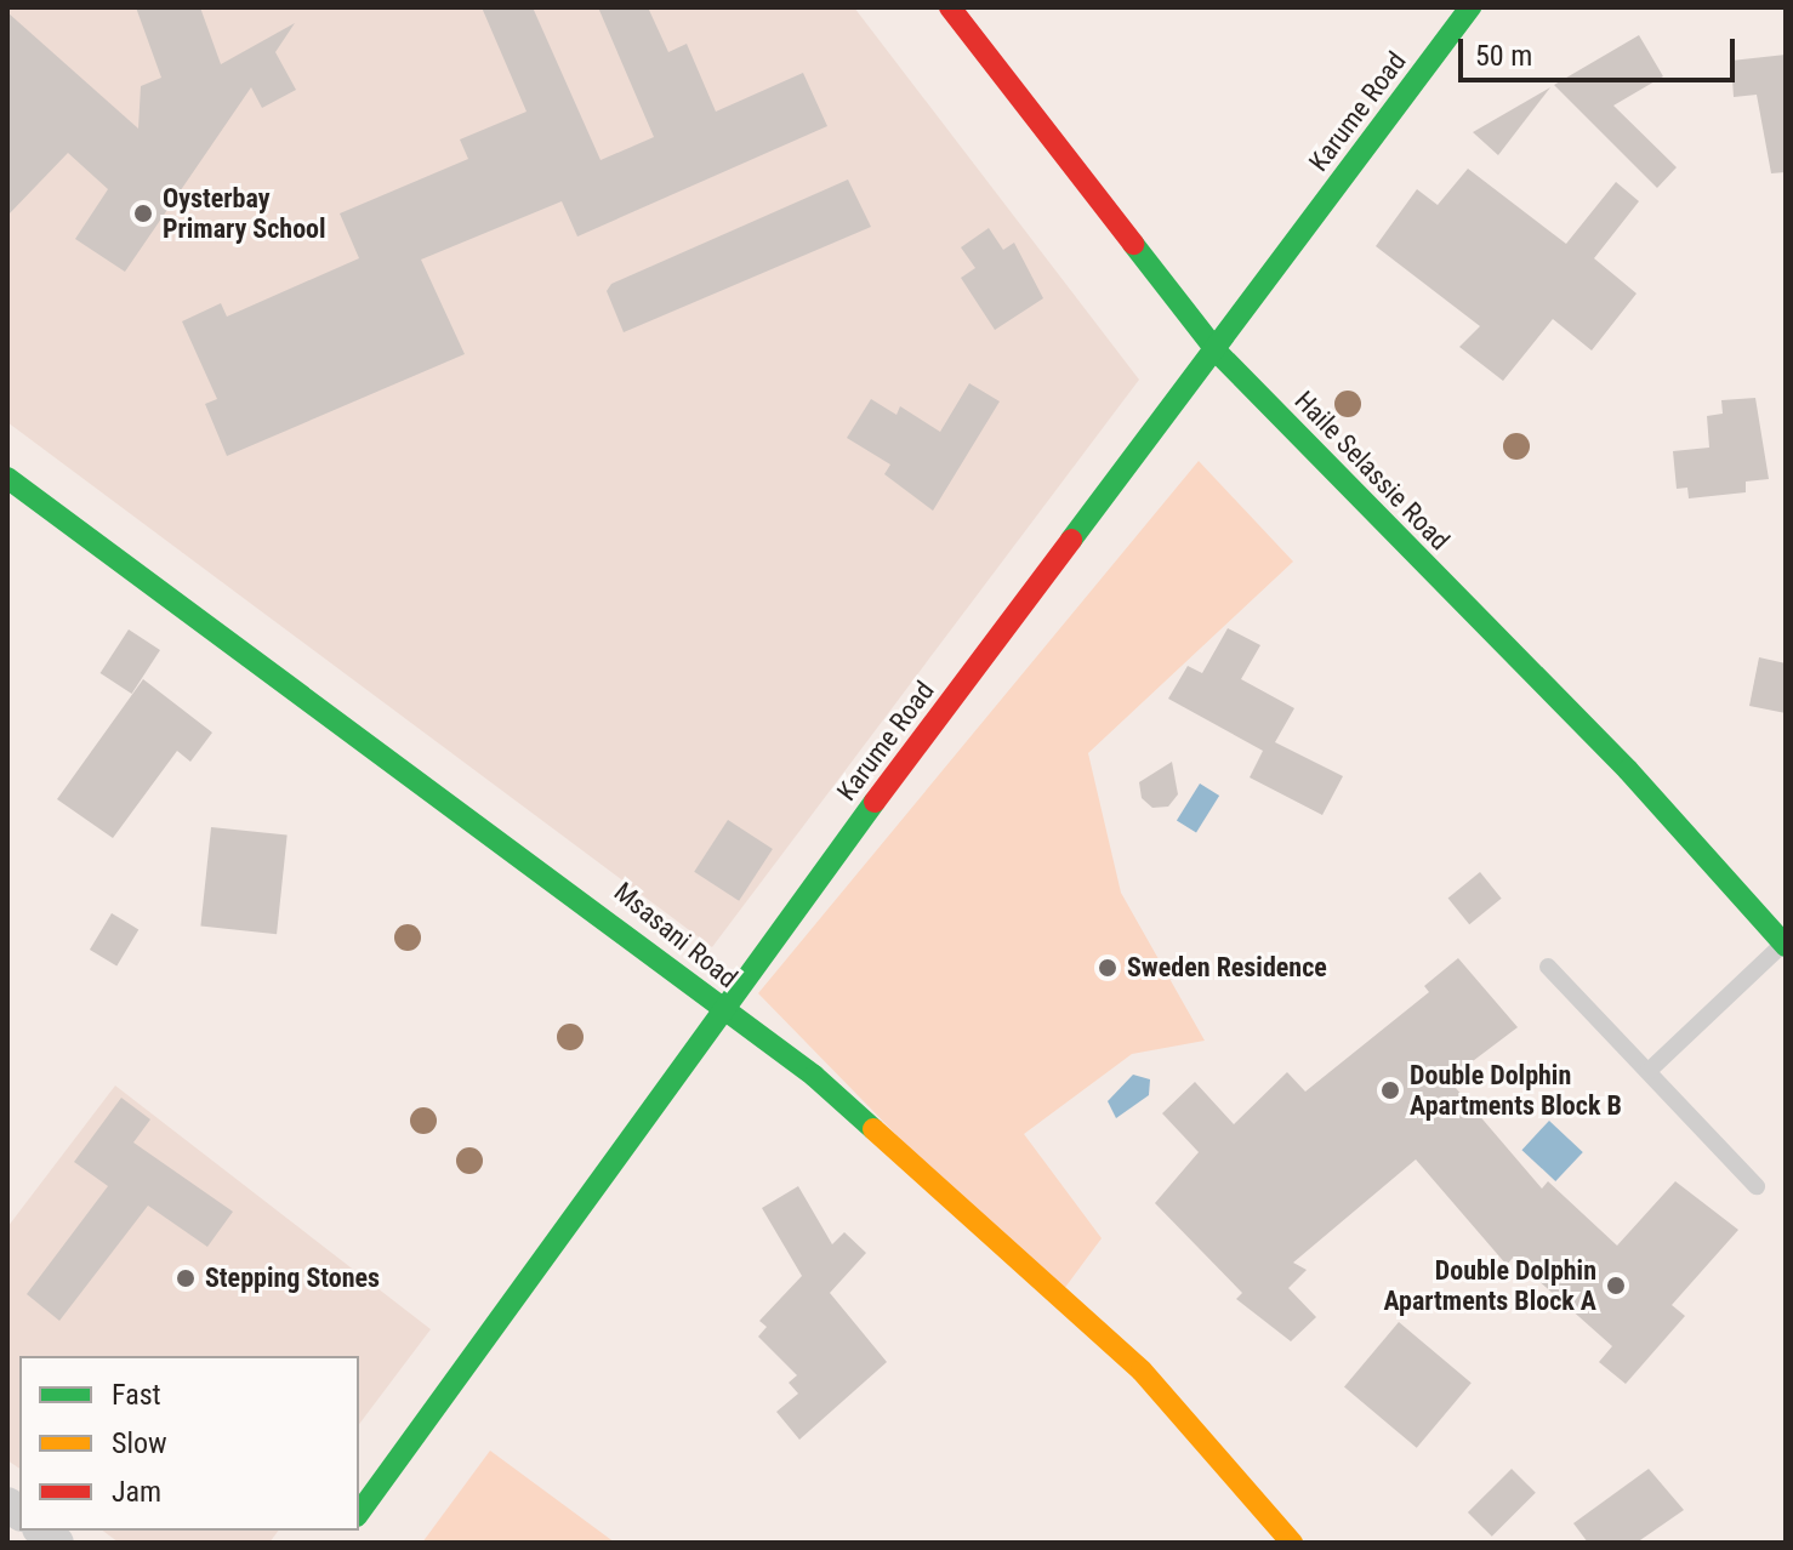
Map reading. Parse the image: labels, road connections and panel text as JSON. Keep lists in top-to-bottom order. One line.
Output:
{"streets":{"street":["Karume Road","Haile Selassie Road","Msasani Road"]},"crossings":[["Karume Road","Haile Selassie Road"],["Karume Road","Msasani Road"]],"places":["Oysterbay Primary School","Sweden Residence","Double Dolphin Apartments Block B","Stepping Stones","Double Dolphin Apartments Block A"],"legend":["Fast","Slow","Jam"],"scale_bar":"50 m"}
